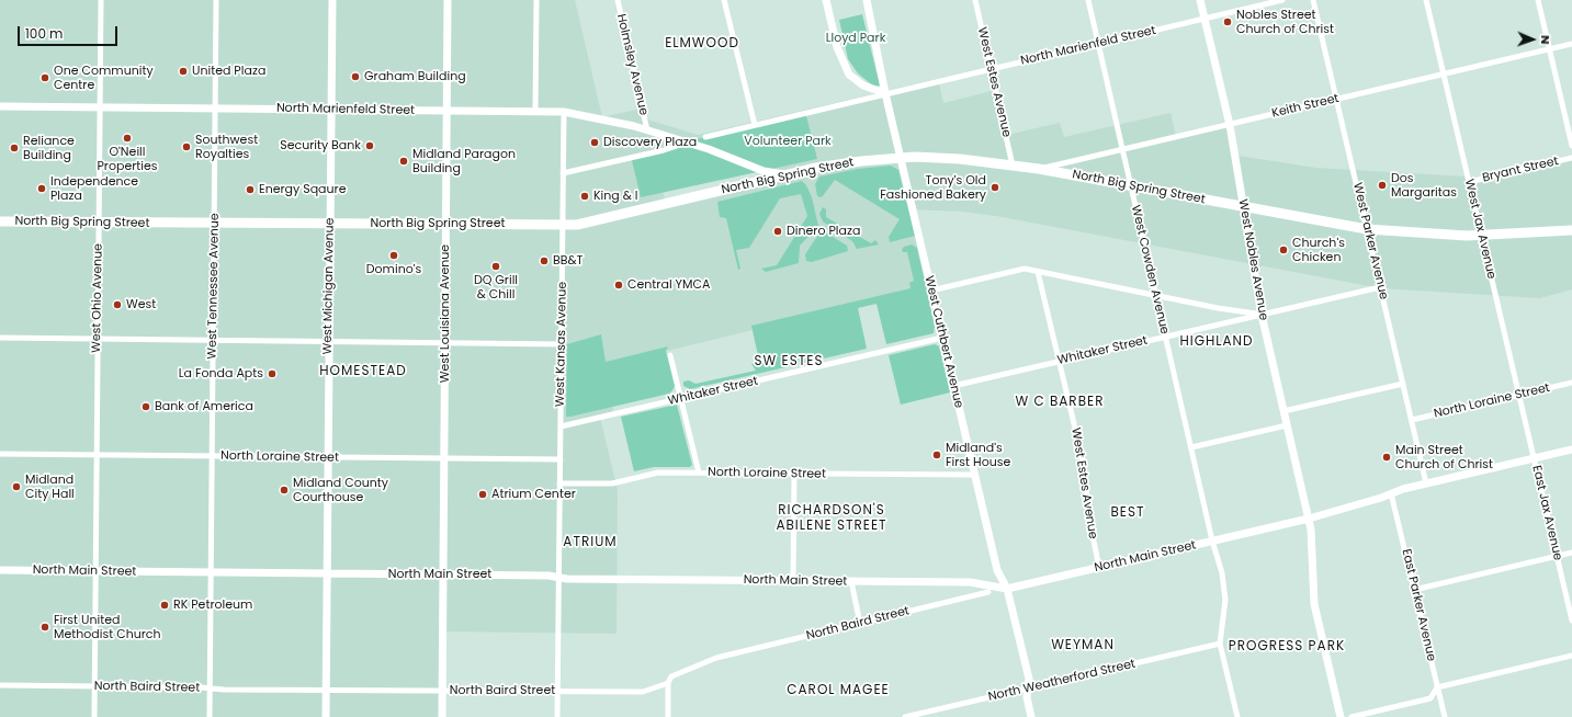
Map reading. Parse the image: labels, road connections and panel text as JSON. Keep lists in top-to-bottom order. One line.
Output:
{"streets":{"highway":["North Big Spring Street"],"street":["North Marienfeld Street","Holmsley Avenue","West Estes Avenue","Keith Street","Bryant Street","West Jax Avenue","West Parker Avenue","West Nobles Avenue","West Cowden Avenue","West Tennessee Avenue","West Michigan Avenue","West Ohio Avenue","West Louisiana Avenue","West Cuthbert Avenue","West Kansas Avenue","Whitaker Street","North Loraine Street","East Jax Avenue","North Main Street","East Parker Avenue","North Baird Street","North Weatherford Street"]},"crossings":[["North Marienfeld Street","Holmsley Avenue"],["North Marienfeld Street","West Estes Avenue"],["North Marienfeld Street","North Big Spring Street"],["North Marienfeld Street","West Nobles Avenue"],["North Marienfeld Street","West Cowden Avenue"],["North Marienfeld Street","West Tennessee Avenue"],["North Marienfeld Street","West Michigan Avenue"],["North Marienfeld Street","West Ohio Avenue"],["North Marienfeld Street","West Louisiana Avenue"],["North Marienfeld Street","West Cuthbert Avenue"],["North Marienfeld Street","West Kansas Avenue"],["West Estes Avenue","North Big Spring Street"],["West Estes Avenue","Whitaker Street"],["West Estes Avenue","North Main Street"],["Keith Street","North Big Spring Street"],["Keith Street","West Jax Avenue"],["Keith Street","West Parker Avenue"],["Keith Street","West Nobles Avenue"],["Keith Street","West Cowden Avenue"],["Bryant Street","West Jax Avenue"],["North Big Spring Street","West Jax Avenue"],["North Big Spring Street","West Parker Avenue"],["North Big Spring Street","West Nobles Avenue"],["North Big Spring Street","West Cowden Avenue"],["North Big Spring Street","West Tennessee Avenue"],["North Big Spring Street","West Michigan Avenue"],["North Big Spring Street","West Ohio Avenue"],["North Big Spring Street","West Louisiana Avenue"],["North Big Spring Street","West Cuthbert Avenue"],["North Big Spring Street","West Kansas Avenue"],["West Jax Avenue","North Loraine Street"],["West Jax Avenue","East Jax Avenue"],["West Jax Avenue","North Main Street"],["West Parker Avenue","Whitaker Street"],["West Parker Avenue","North Loraine Street"],["West Parker Avenue","North Main Street"],["West Nobles Avenue","Whitaker Street"],["West Nobles Avenue","North Main Street"],["West Cowden Avenue","Whitaker Street"],["West Cowden Avenue","North Main Street"],["West Cowden Avenue","North Weatherford Street"],["West Tennessee Avenue","North Loraine Street"],["West Tennessee Avenue","North Main Street"],["West Tennessee Avenue","North Baird Street"],["West Michigan Avenue","North Loraine Street"],["West Michigan Avenue","North Main Street"],["West Michigan Avenue","North Baird Street"],["West Ohio Avenue","North Loraine Street"],["West Ohio Avenue","North Main Street"],["West Ohio Avenue","North Baird Street"],["West Louisiana Avenue","North Loraine Street"],["West Louisiana Avenue","North Main Street"],["West Louisiana Avenue","North Baird Street"],["West Cuthbert Avenue","Whitaker Street"],["West Cuthbert Avenue","North Loraine Street"],["West Cuthbert Avenue","North Main Street"],["West Cuthbert Avenue","North Weatherford Street"],["West Kansas Avenue","Whitaker Street"],["West Kansas Avenue","North Loraine Street"],["West Kansas Avenue","North Main Street"],["West Kansas Avenue","North Baird Street"],["East Jax Avenue","North Main Street"],["North Main Street","East Parker Avenue"]],"districts":["ELMWOOD","HIGHLAND","SW ESTES","HOMESTEAD","W C BARBER","RICHARDSON'S ABILENE STREET","BEST","ATRIUM","WEYMAN","PROGRESS PARK","CAROL MAGEE"],"parks":["Lloyd Park","Volunteer Park"],"places":["Nobles Street Church of Christ","United Plaza","Graham Building","One Community Centre","O'Neill Properties","Discovery Plaza","Security Bank","Southwest Royalties","Reliance Building","Midland Paragon Building","Dos Margaritas","Tony's Old Fashioned Bakery","Independence Plaza","Energy Sqaure","King & I","Dinero Plaza","Church's Chicken","Domino's","BB&T","DQ Grill & Chill","Central YMCA","West","La Fonda Apts","Bank of America","Midland's First House","Main Street Church of Christ","Midland City Hall","Midland County Courthouse","Atrium Center","RK Petroleum","First United Methodist Church"],"scale_bar":"100 m","north":"right"}
